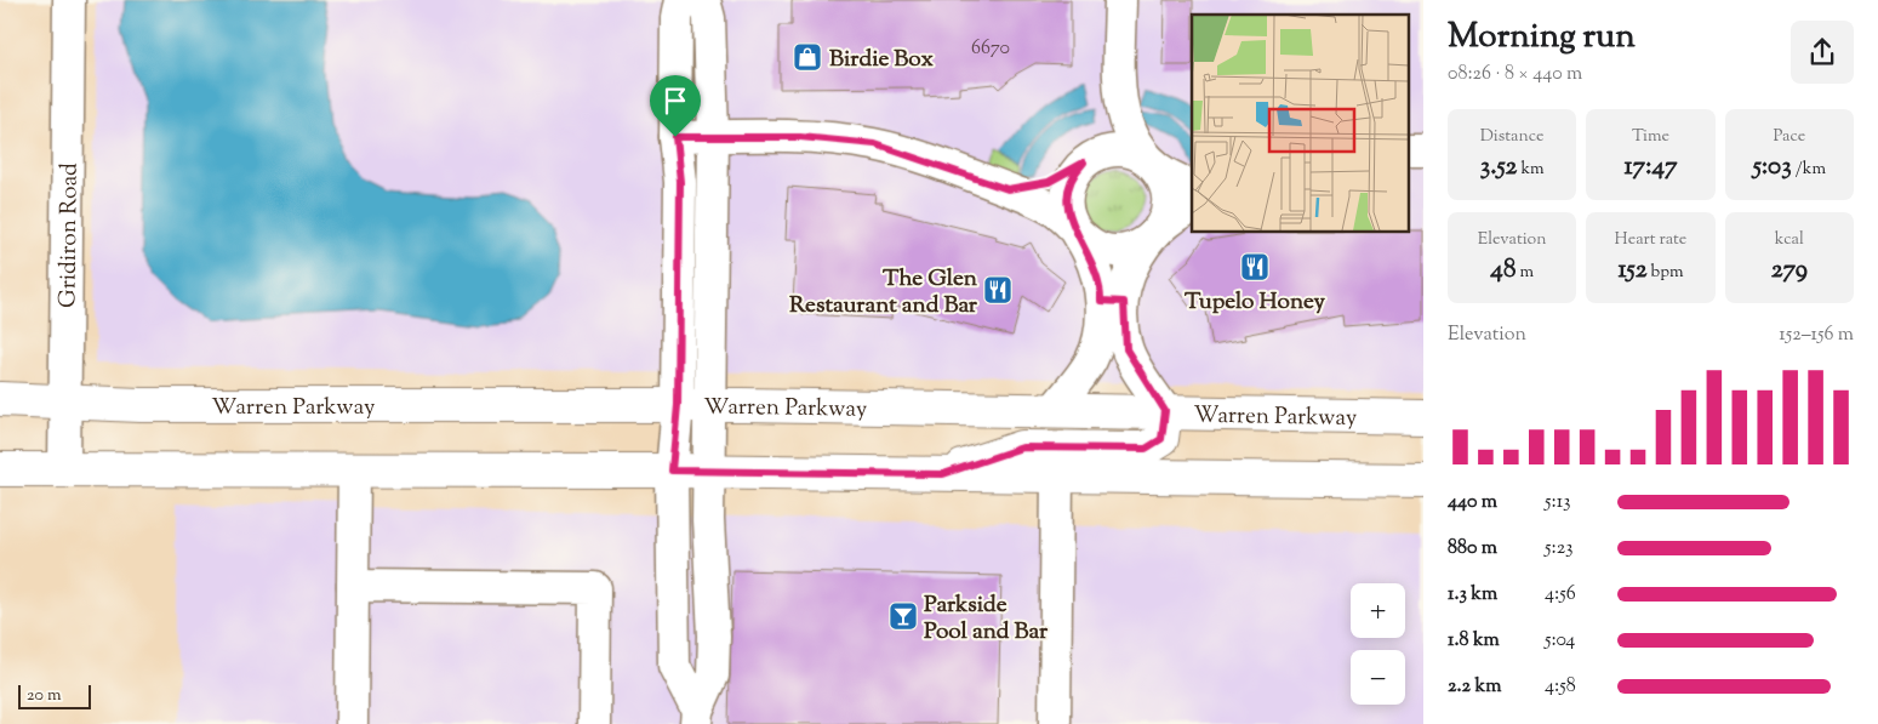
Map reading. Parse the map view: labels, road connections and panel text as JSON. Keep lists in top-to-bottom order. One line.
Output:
{"streets":{"main road":["Warren Parkway"],"street":["Gridiron Road"]},"crossings":[["Gridiron Road","Warren Parkway"]],"places":{"shop":["Birdie Box"],"restaurant":["Tupelo Honey","The Glen Restaurant and Bar"],"bar":["Parkside Pool and Bar"]},"house_numbers":["6670"],"scale_bar":"20 m","page":{"heading":["Morning run","08:26 · 8 × 440 m"],"stats":[["Distance","3.52 km"],["Time","17:47"],["Pace","5:03 /km"],["Elevation","48 m"],["Heart rate","152 bpm"],["kcal","279"]],"chart":["Elevation","152–156 m"],"list":[{"name":"440 m","note":"5:13"},{"name":"880 m","note":"5:23"},{"name":"1.3 km","note":"4:56"},{"name":"1.8 km","note":"5:04"},{"name":"2.2 km","note":"4:58"}],"map_buttons":["+","−"],"scale":"20 m"}}
